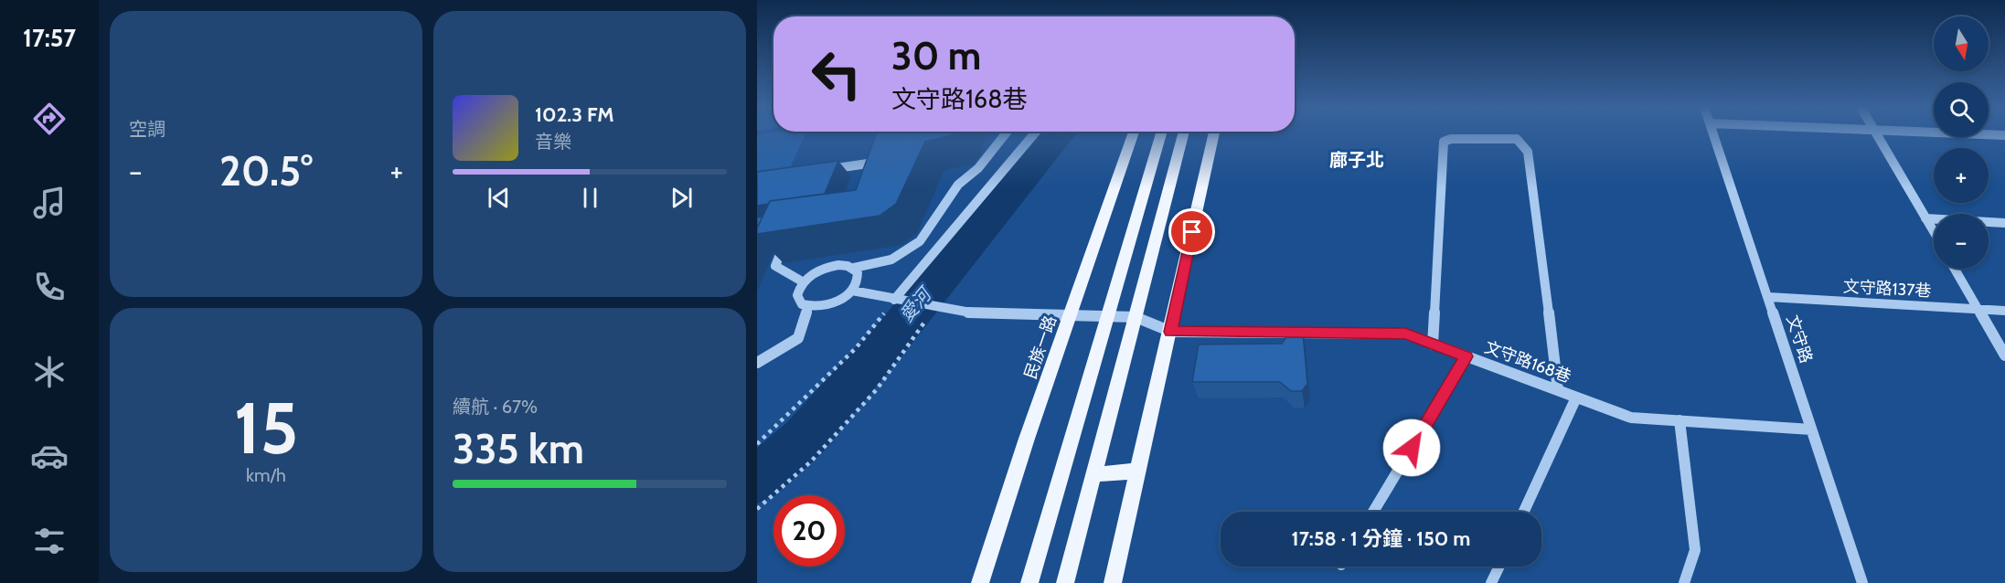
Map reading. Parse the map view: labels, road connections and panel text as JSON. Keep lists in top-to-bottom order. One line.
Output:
{"streets":{"main road":["民族一路"],"street":["文守路137巷","文守路","文守路168巷"]},"crossings":[["文守路137巷","文守路"],["文守路","文守路168巷"],["民族一路","文守路168巷"]],"districts":["廍子北"],"water":["愛河"],"north":"bottom","page":{"tabs":"17:57","tile":["空調",["15","km/h"],["續航 · 67%","335 km"]],"map_buttons":["+","−"],"turn":["30 m","文守路168巷"],"song":["102.3 FM","音樂"],"heat":["−","20.5°","+"],"limit":"20","trip":"17:58 · 1 分鐘 · 150 m"}}
